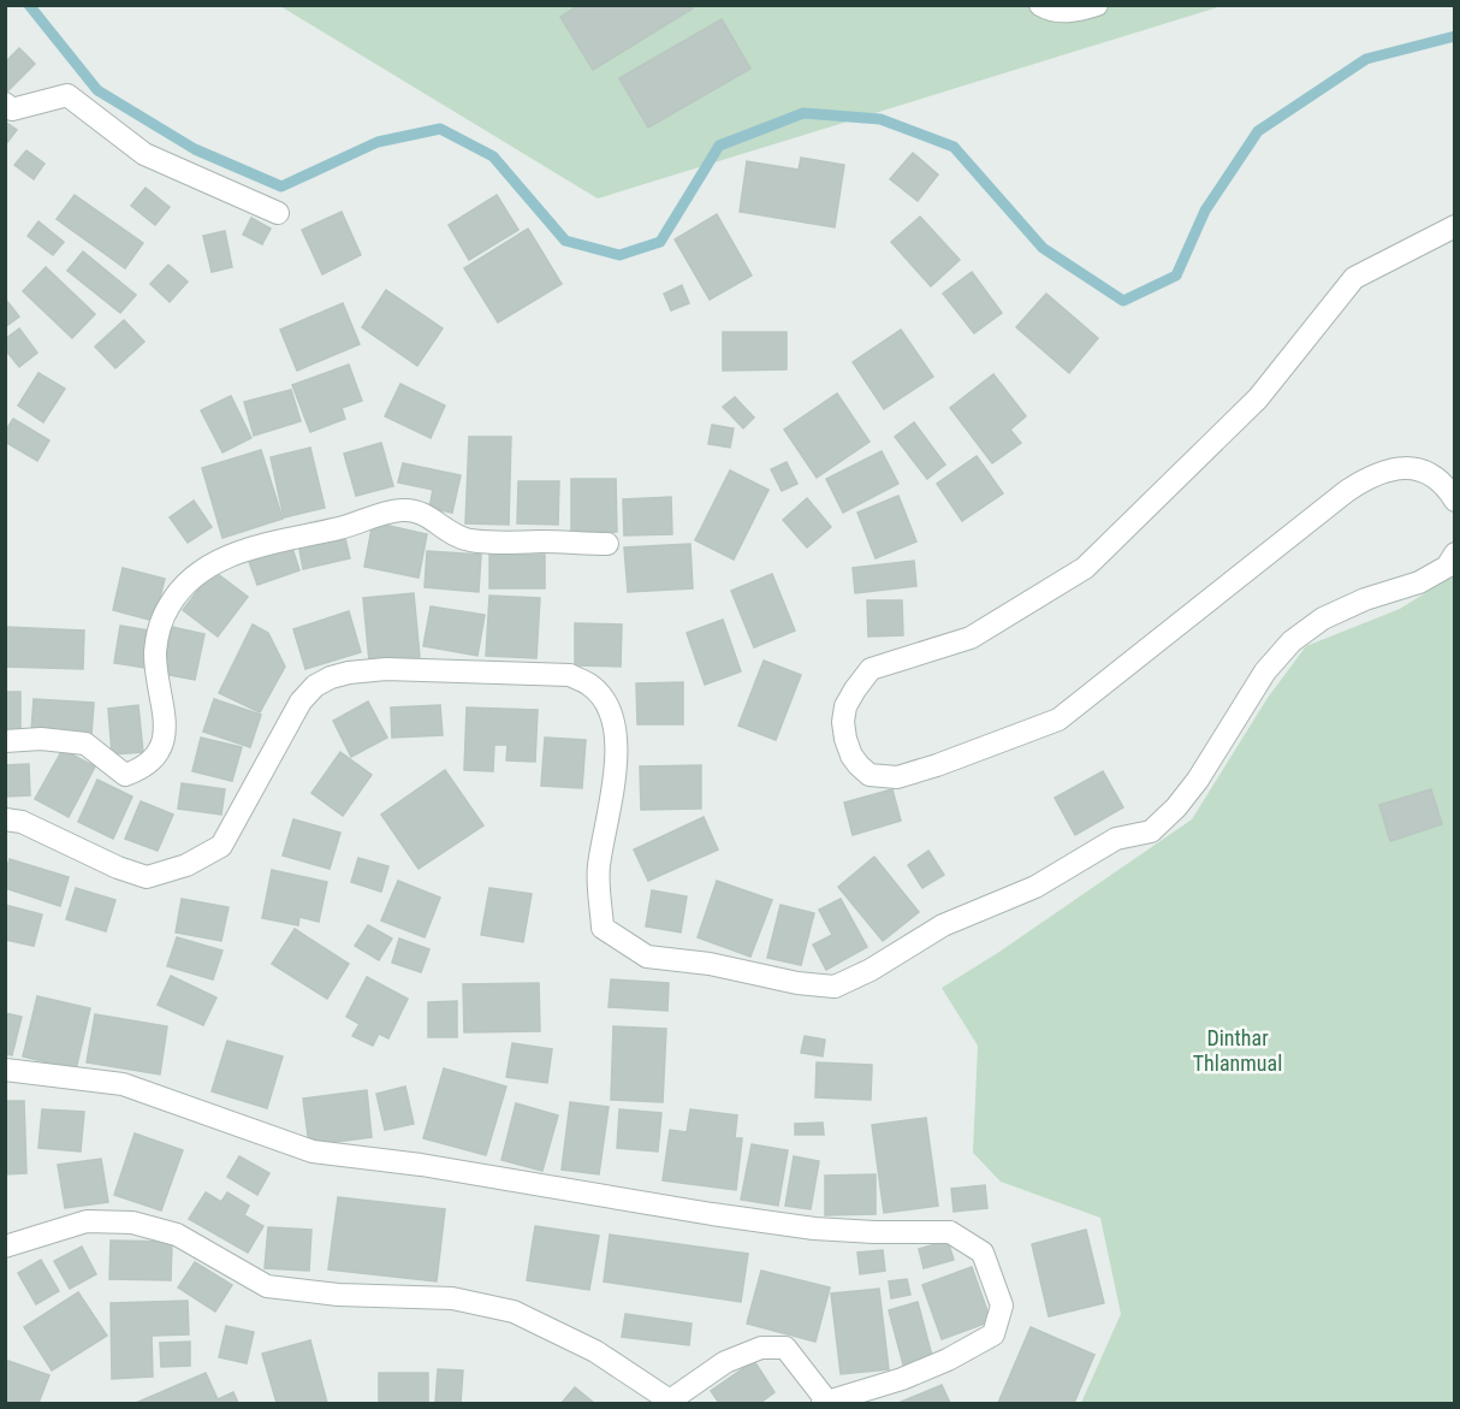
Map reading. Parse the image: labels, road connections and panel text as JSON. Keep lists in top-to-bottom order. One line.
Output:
{"parks":["Dinthar Thlanmual"]}
